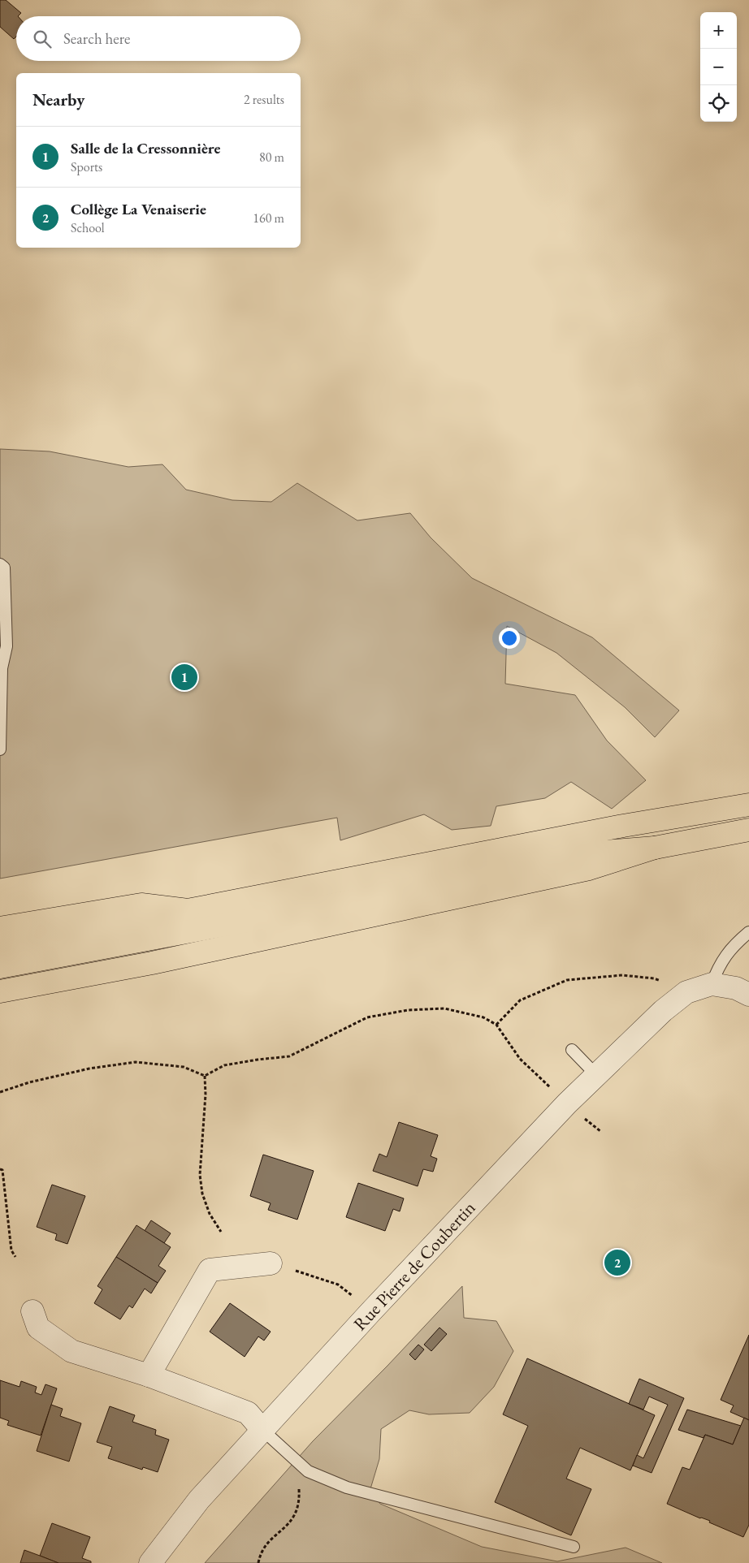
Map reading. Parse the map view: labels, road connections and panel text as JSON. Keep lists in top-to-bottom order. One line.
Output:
{"streets":{"street":["Rue Pierre de Coubertin"]},"page":{"map_buttons":["+","−"],"search":"Search here","heading":["Nearby","2 results"],"list":[{"mark":"1","name":"Salle de la Cressonnière","note":"Sports","value":"80 m"},{"mark":"2","name":"Collège La Venaiserie","note":"School","value":"160 m"}],"pins":["1","2"]}}
